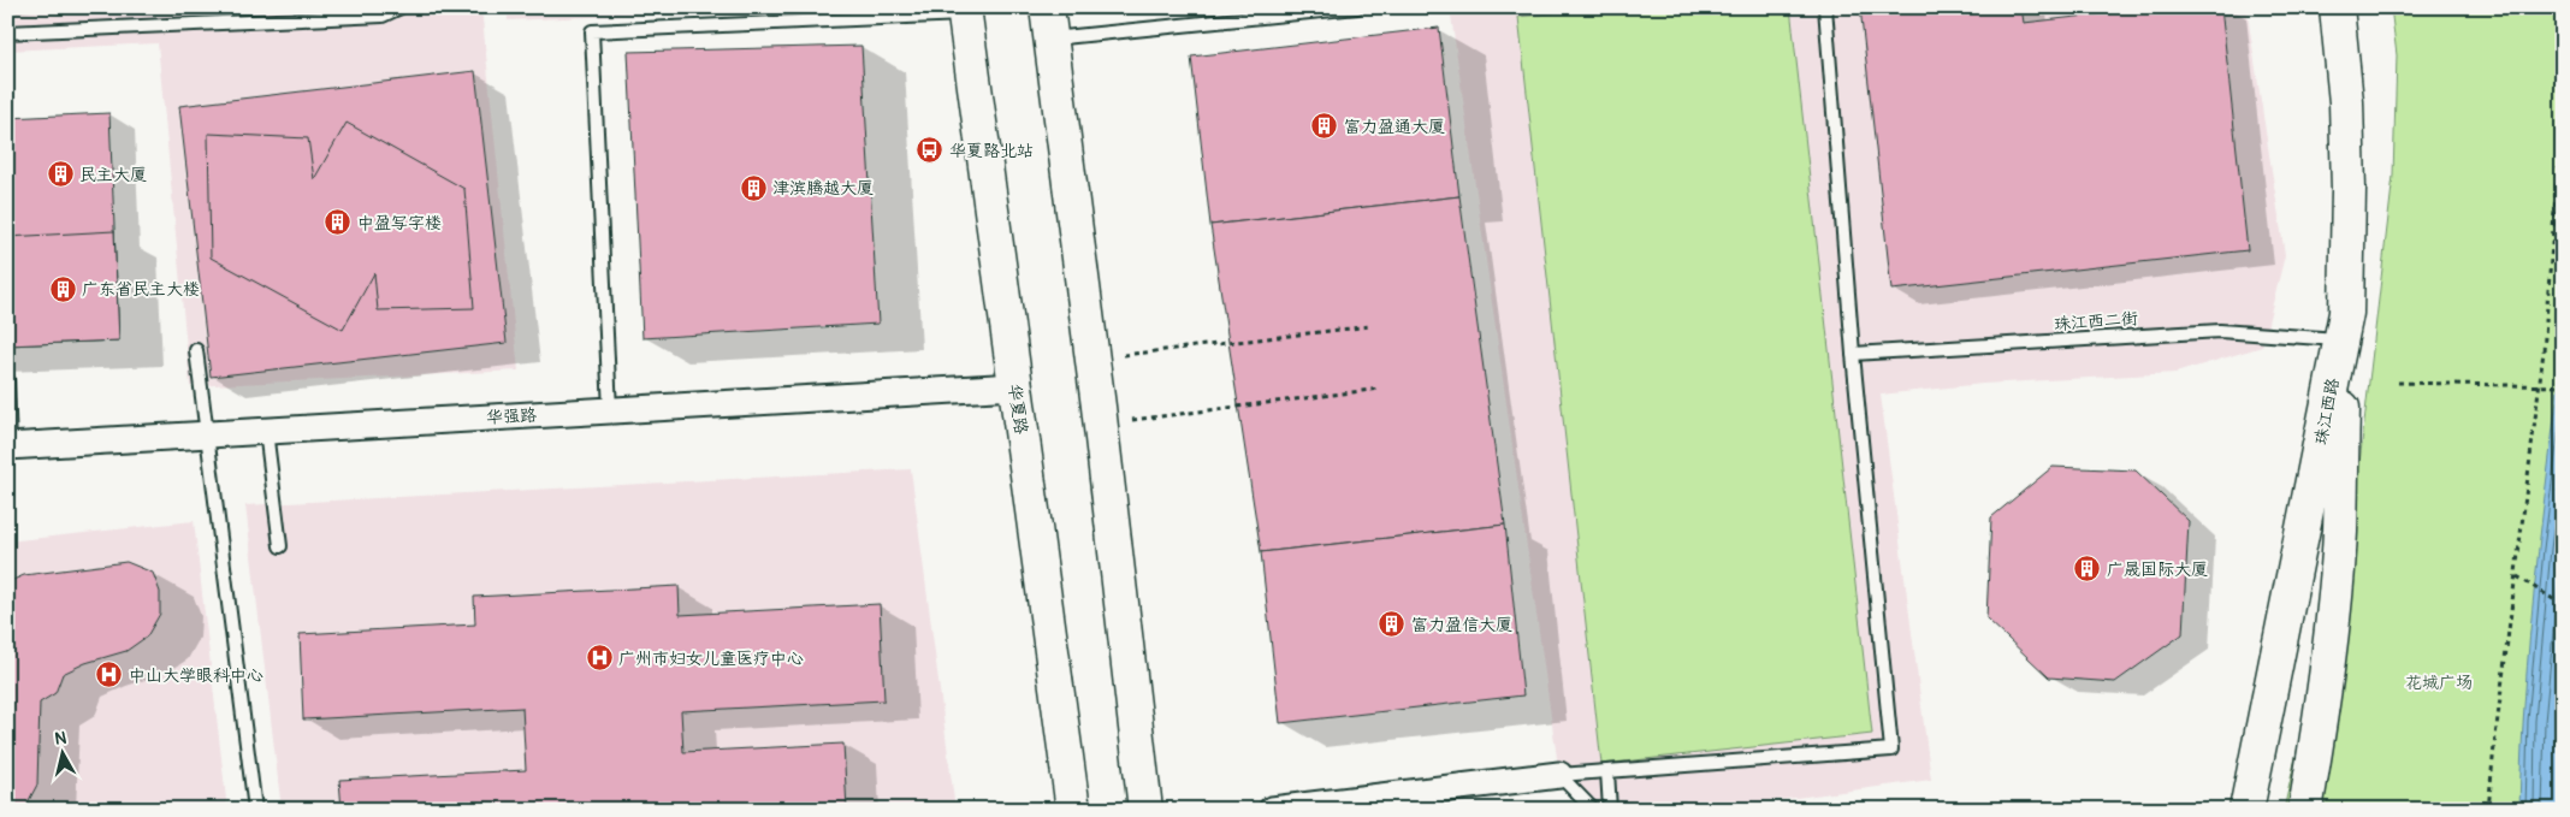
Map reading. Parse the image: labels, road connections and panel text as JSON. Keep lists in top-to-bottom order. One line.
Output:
{"streets":{"main road":["华夏路","珠江西路"],"street":["华强路"],"lane":["珠江西二街"]},"crossings":[["珠江西二街","珠江西路"],["华夏路","华强路"]],"parks":["花城广场"],"places":{"building":["富力盈通大厦","民主大厦","津滨腾越大厦","中盈写字楼","广东省民主大楼","广晟国际大厦","富力盈信大厦"],"bus stop":["华夏路北站"],"hospital":["广州市妇女儿童医疗中心","中山大学眼科中心"]},"north":"top"}
